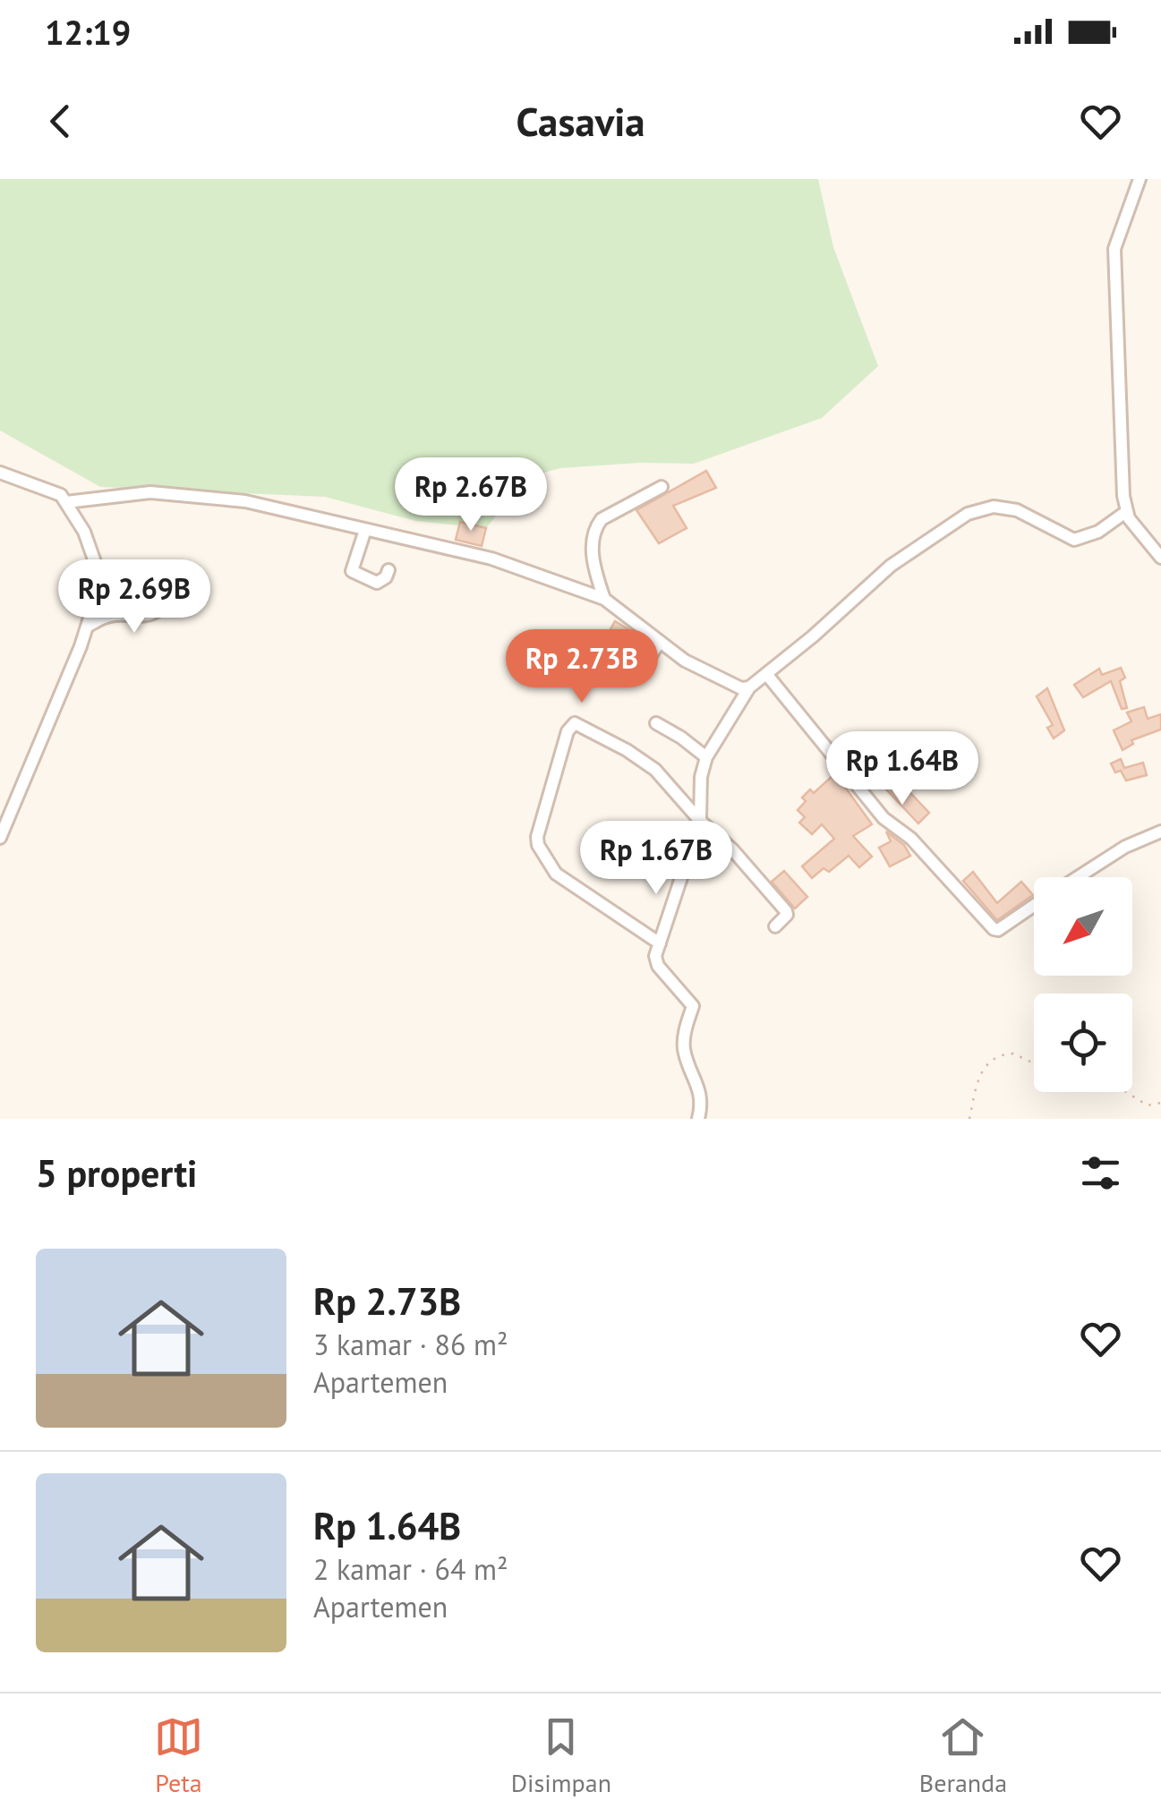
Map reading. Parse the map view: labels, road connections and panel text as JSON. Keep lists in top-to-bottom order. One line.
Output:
{"north":"bottom left","page":{"status":"12:19","header":"Casavia","price":["Rp 2.67B","Rp 2.69B","Rp 2.73B","Rp 1.64B","Rp 1.67B"],"heading":"5 properti","list":[{"name":"Rp 2.73B","note":"3 kamar · 86 m² · Apartemen"},{"name":"Rp 1.64B","note":"2 kamar · 64 m² · Apartemen"}],"tabs":["Peta","Disimpan","Beranda"]}}
